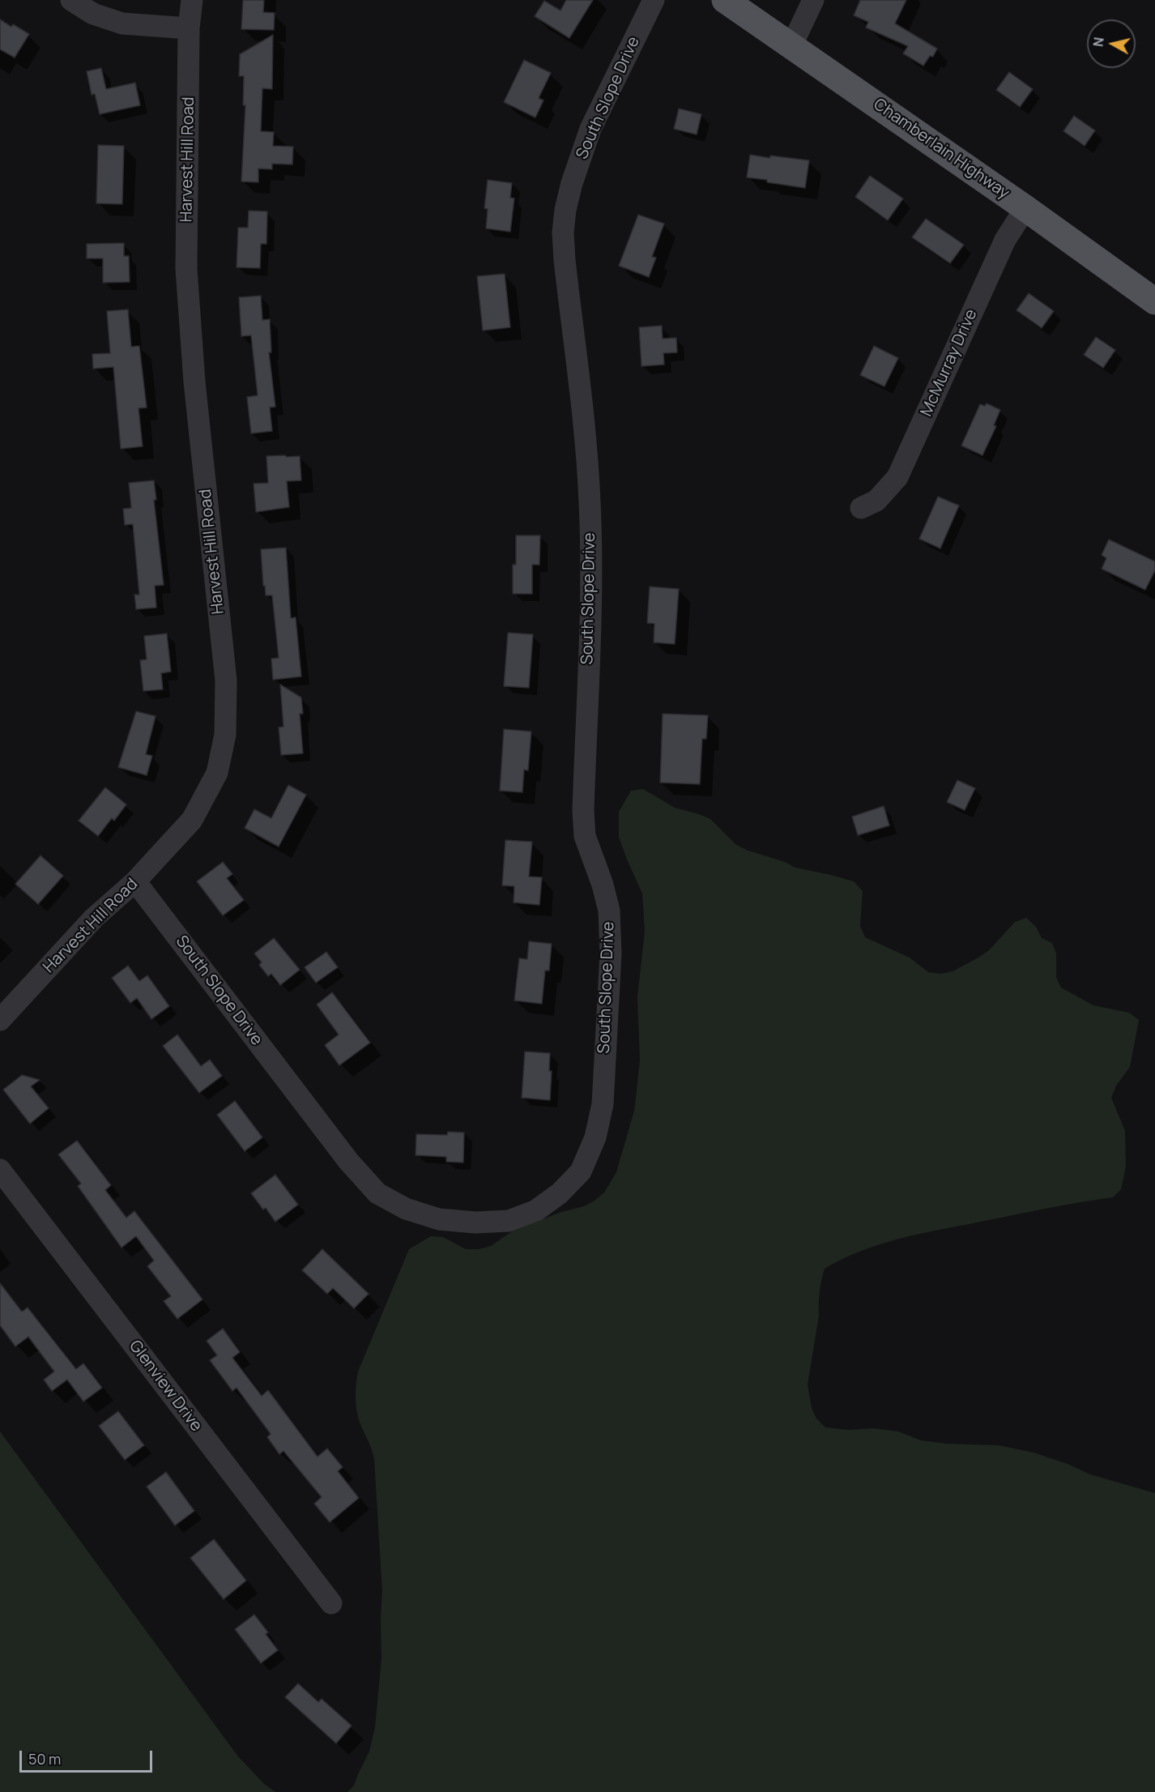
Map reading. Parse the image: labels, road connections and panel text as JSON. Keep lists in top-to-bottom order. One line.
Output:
{"streets":{"main road":["Chamberlain Highway"],"street":["South Slope Drive","Harvest Hill Road","McMurray Drive","Glenview Drive"]},"crossings":[["South Slope Drive","Harvest Hill Road"],["Chamberlain Highway","McMurray Drive"]],"scale_bar":"50 m","north":"left"}
